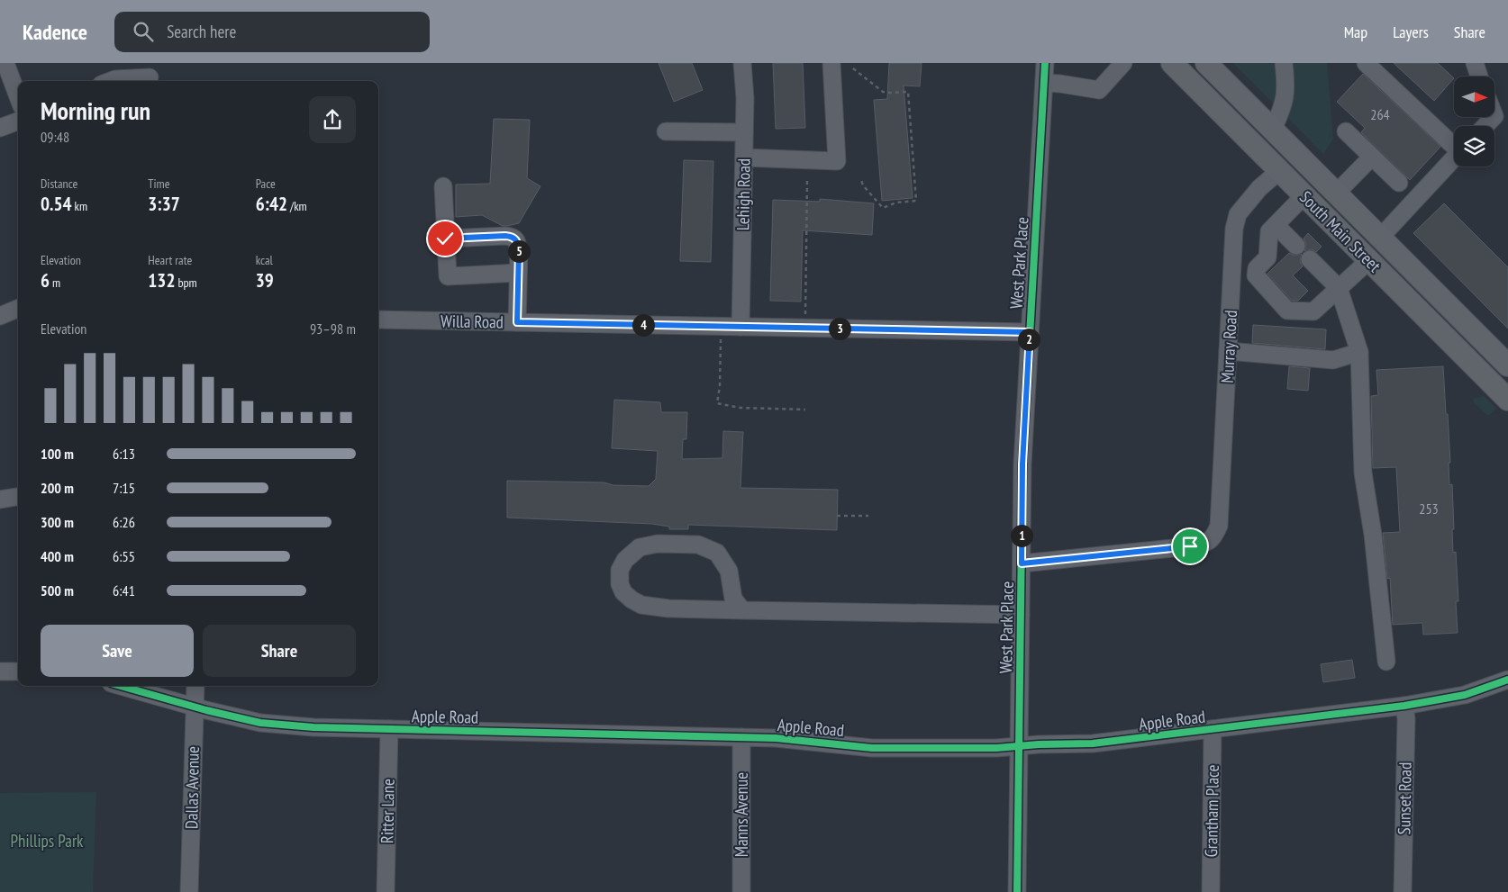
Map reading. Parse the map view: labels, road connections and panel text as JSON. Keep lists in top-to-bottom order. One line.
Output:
{"streets":{"main road":["South Main Street"],"street":["Lehigh Road","West Park Place","Willa Road","Murray Road","Apple Road","Dallas Avenue","Sunset Road","Ritter Lane","Grantham Place","Manns Avenue"]},"crossings":[["Lehigh Road","Willa Road"],["South Main Street","Murray Road"],["West Park Place","Willa Road"],["West Park Place","Murray Road"],["West Park Place","Apple Road"],["Apple Road","Dallas Avenue"],["Apple Road","Sunset Road"],["Apple Road","Ritter Lane"],["Apple Road","Grantham Place"],["Apple Road","Manns Avenue"]],"parks":["Phillips Park"],"house_numbers":["264","253"],"north":"right","page":{"header":"Kadence","search":"Search here","nav":["Map","Layers","Share"],"heading":["Morning run","09:48"],"stats":[["Distance","0.54 km"],["Time","3:37"],["Pace","6:42 /km"],["Elevation","6 m"],["Heart rate","132 bpm"],["kcal","39"]],"pins":["5","4","3","2","1"],"chart":["Elevation","93–98 m"],"list":[{"name":"100 m","note":"6:13"},{"name":"200 m","note":"7:15"},{"name":"300 m","note":"6:26"},{"name":"400 m","note":"6:55"},{"name":"500 m","note":"6:41"}],"buttons":["Save","Share"]}}
